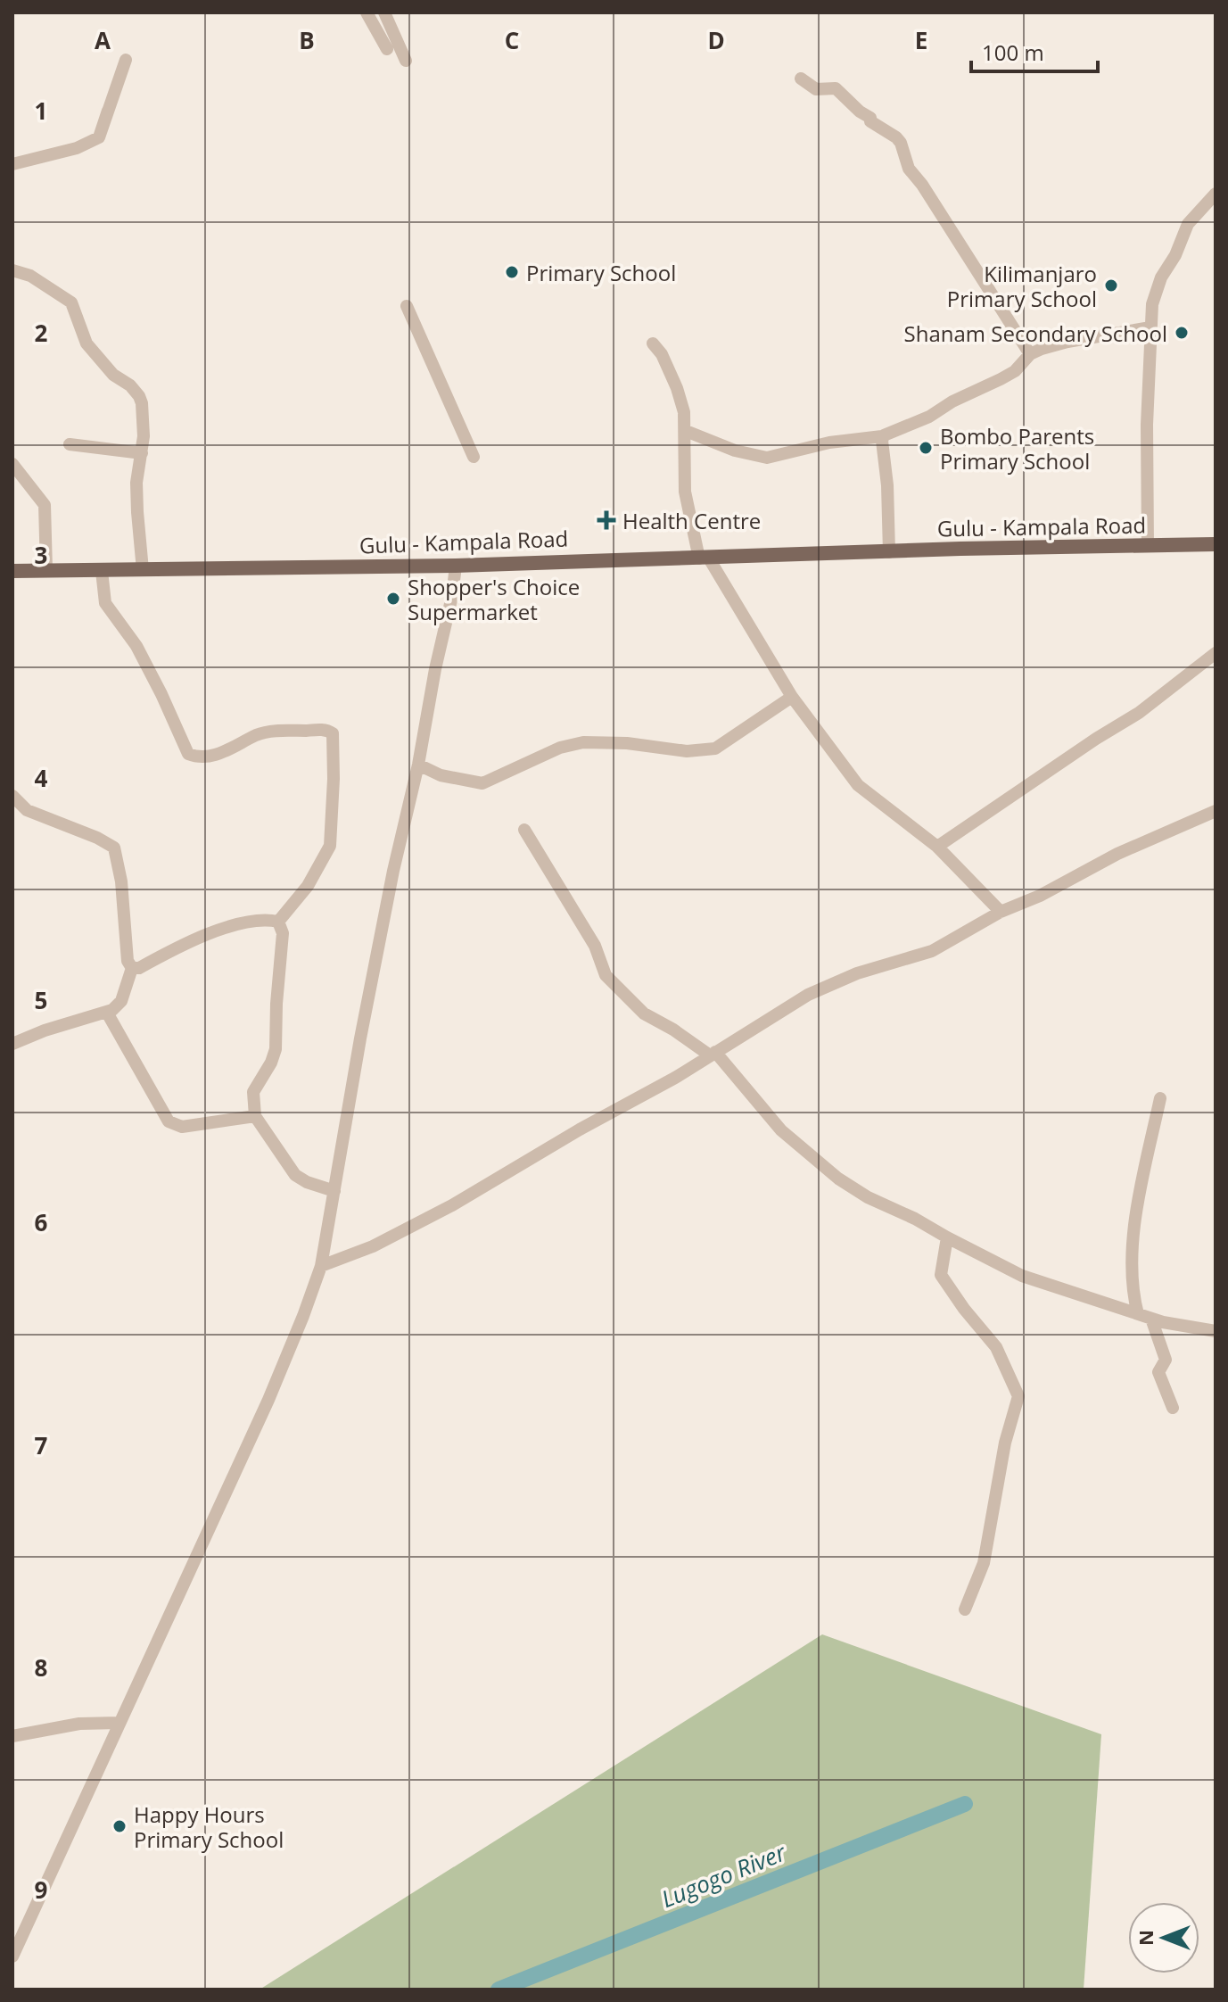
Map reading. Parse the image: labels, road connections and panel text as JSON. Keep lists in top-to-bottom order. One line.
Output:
{"streets":{"main road":["Gulu - Kampala Road"]},"water":["Lugogo River"],"places":{"other":["Primary School","Kilimanjaro Primary School","Shanam Secondary School","Bombo Parents Primary School","Shopper's Choice Supermarket","Happy Hours Primary School"],"health":["Health Centre"]},"scale_bar":"100 m","north":"left","grid":{"columns":["A","B","C","D","E"],"rows":["1","2","3","4","5","6","7","8","9"]}}
